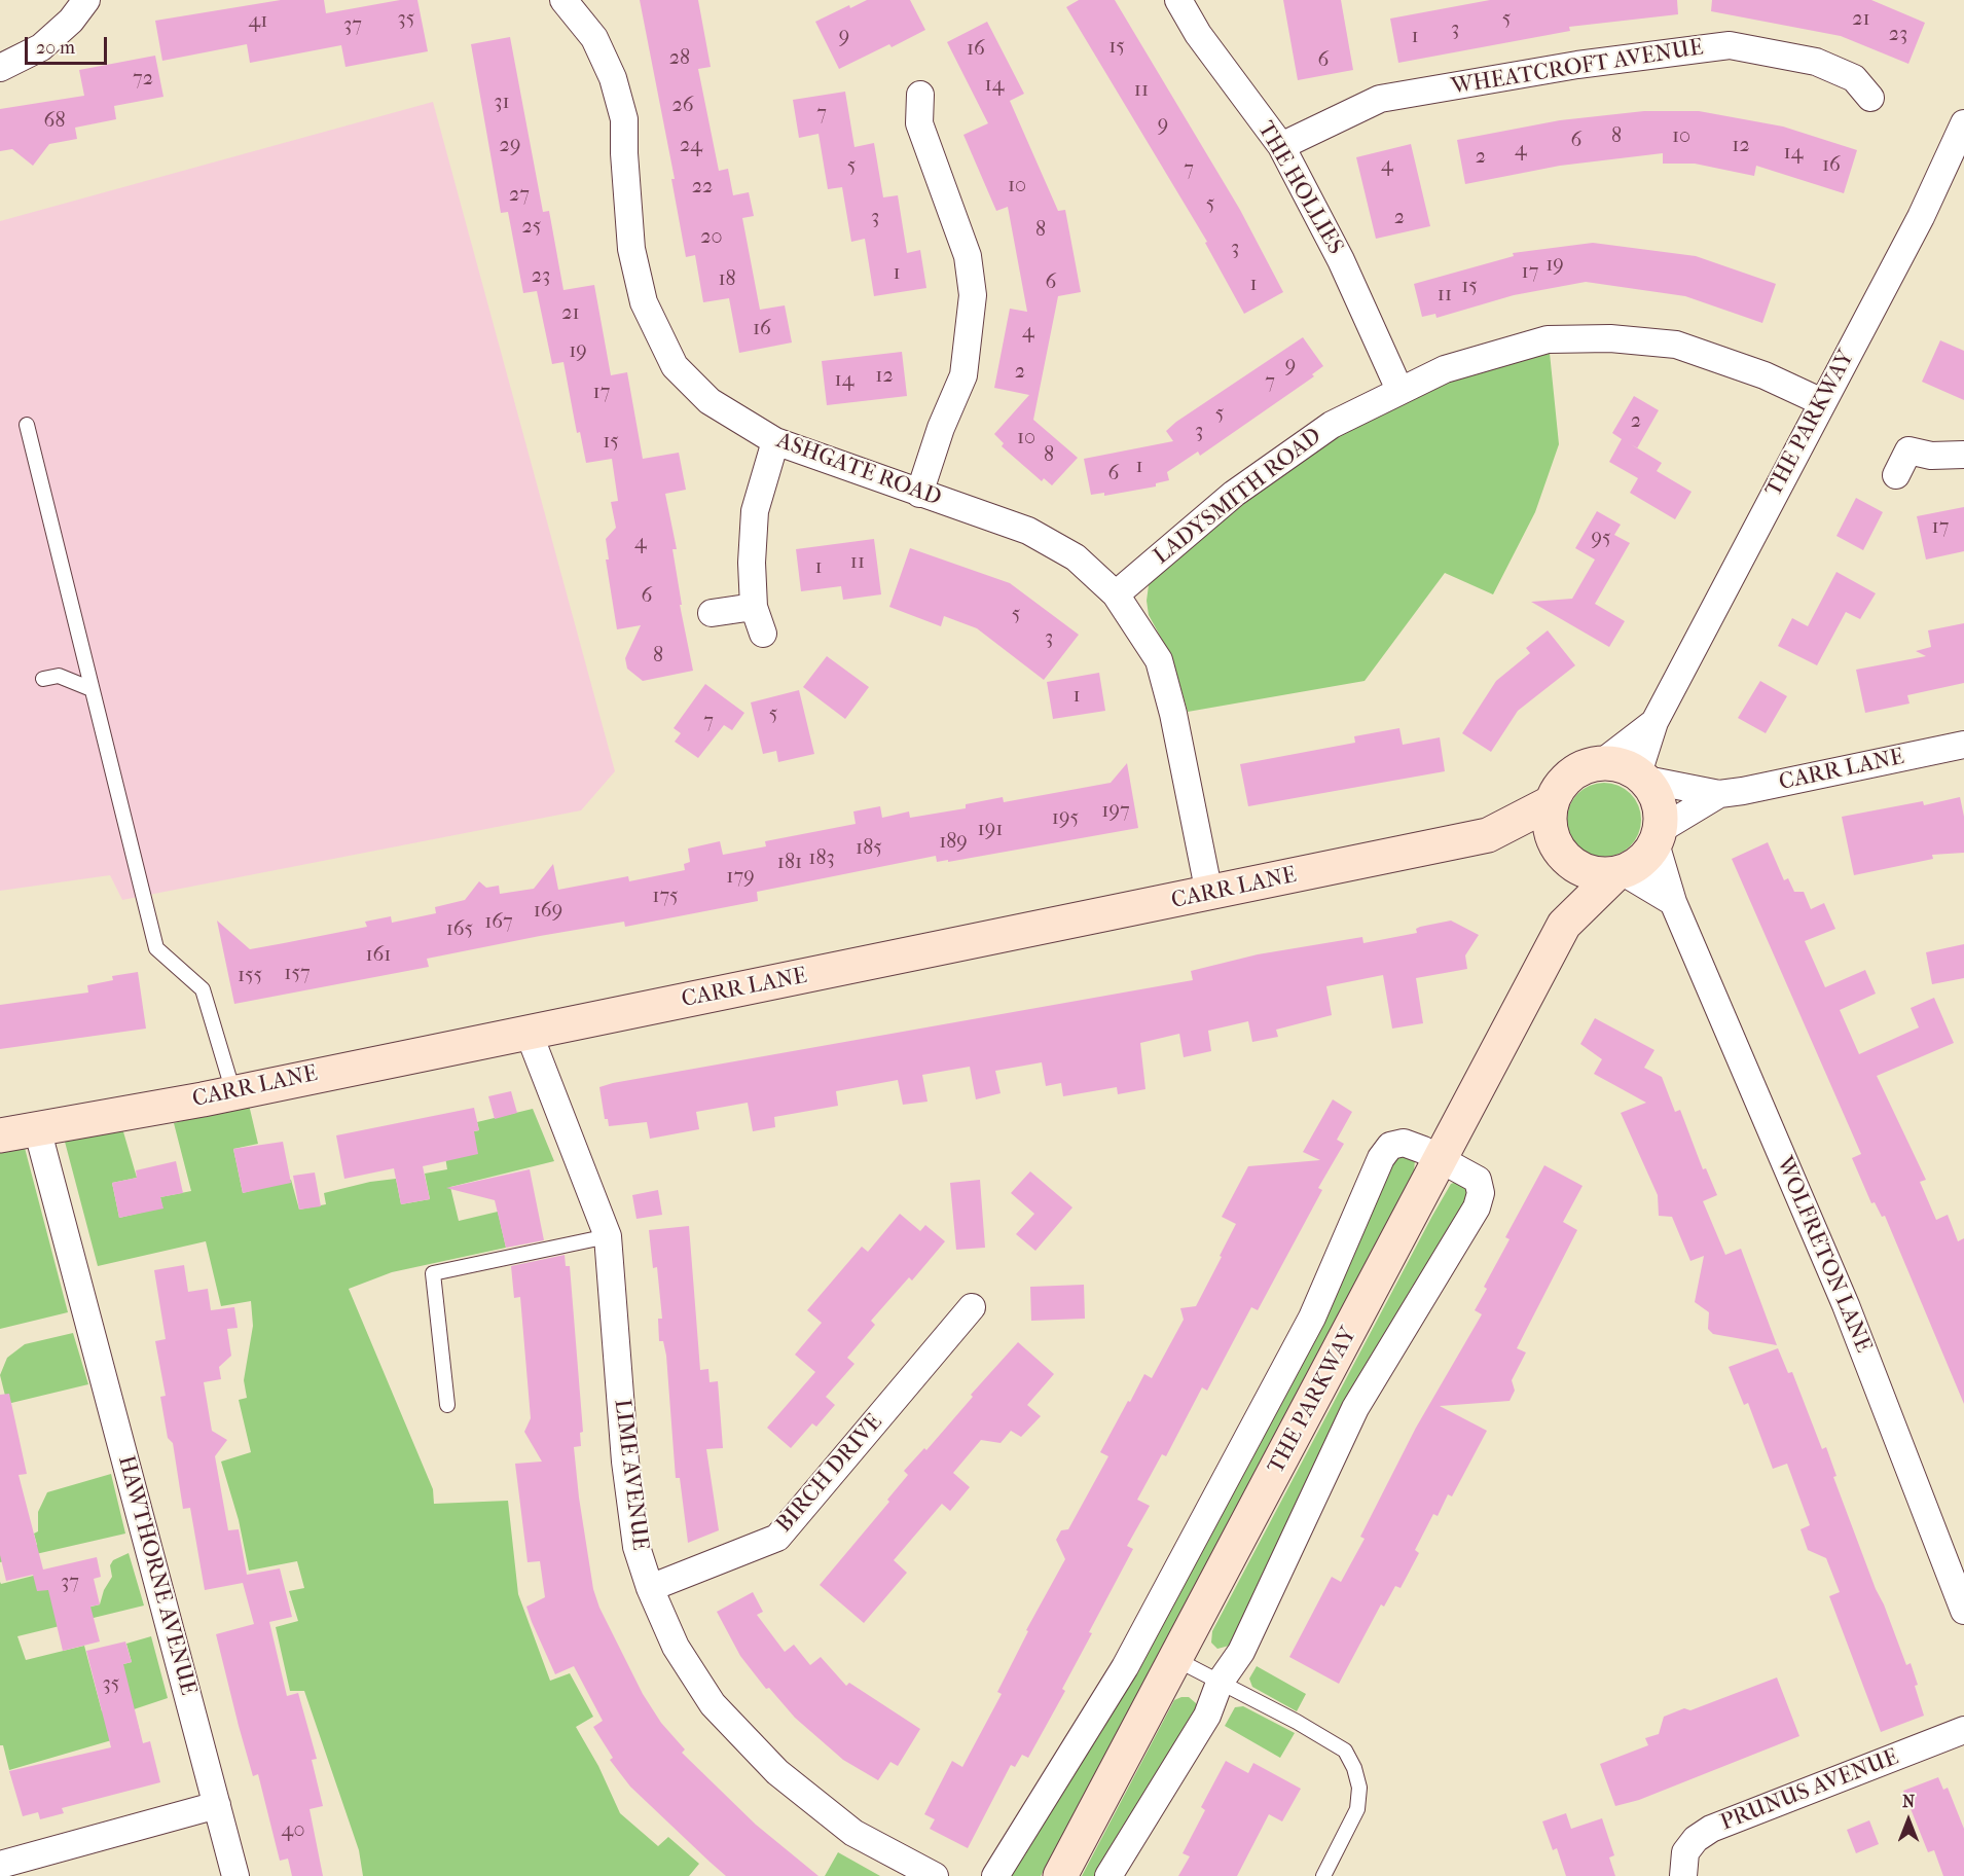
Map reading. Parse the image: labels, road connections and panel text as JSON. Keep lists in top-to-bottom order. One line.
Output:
{"streets":{"street":["WHEATCROFT AVENUE","THE HOLLIES","THE PARKWAY","ASHGATE ROAD","LADYSMITH ROAD","CARR LANE","WOLFRETON LANE","BIRCH DRIVE","LIME AVENUE","HAWTHORNE AVENUE","PRUNUS AVENUE"]},"crossings":[["WHEATCROFT AVENUE","THE HOLLIES"],["THE HOLLIES","LADYSMITH ROAD"],["THE PARKWAY","LADYSMITH ROAD"],["THE PARKWAY","CARR LANE"],["THE PARKWAY","WOLFRETON LANE"],["ASHGATE ROAD","LADYSMITH ROAD"],["ASHGATE ROAD","CARR LANE"],["CARR LANE","WOLFRETON LANE"],["CARR LANE","LIME AVENUE"],["CARR LANE","HAWTHORNE AVENUE"],["BIRCH DRIVE","LIME AVENUE"]],"house_numbers":["35","5","21","41","37","3","23","9","1","15","16","28","6","72","14","11","31","26","7","68","9","8","10","6","29","24","12","4","14","2","4","16","5","7","10","22","27","5","3","2","25","8","20","3","19","17","1","23","18","6","1","15","11","21","16","4","19","9","2","12","14","7","17","5","2","3","10","15","8","1","6","17","95","4","11","1","6","5","3","8","1","5","7","197","195","191","189","185","183","181","179","175","169","167","165","161","157","155","37","35","40"],"scale_bar":"20 m","north":"top"}
